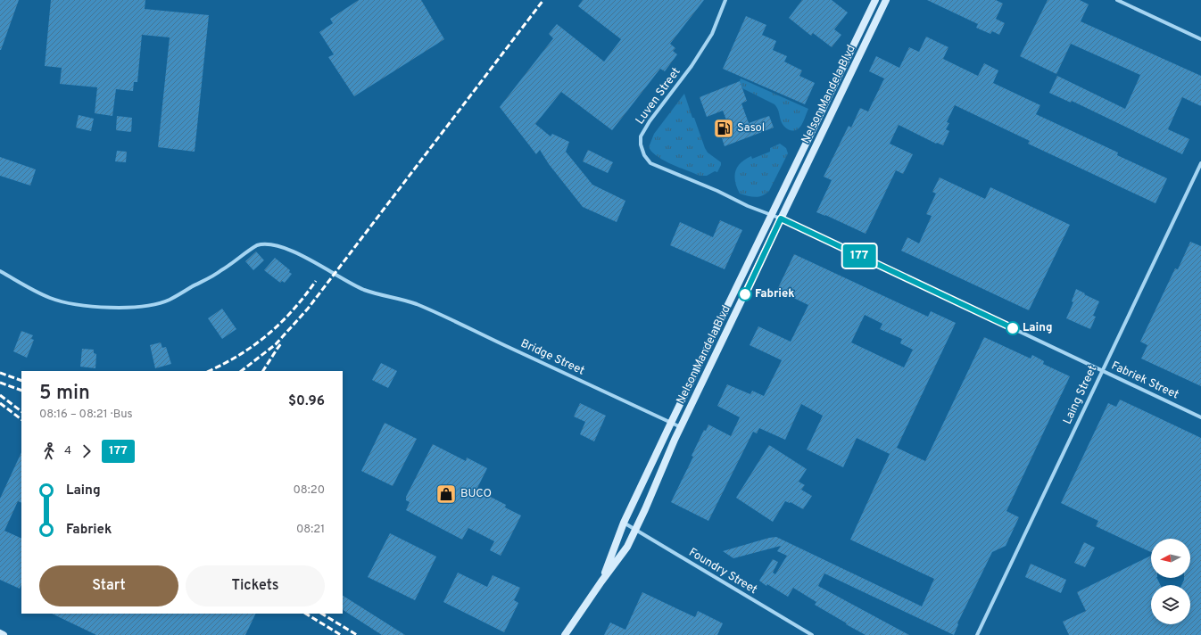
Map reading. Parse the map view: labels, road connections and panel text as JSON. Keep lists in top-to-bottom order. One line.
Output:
{"streets":{"street":["Nelson Mandela Blvd","Luven Street","Bridge Street","Fabriek Street","Laing Street","Foundry Street"]},"crossings":[["Nelson Mandela Blvd","Luven Street"],["Nelson Mandela Blvd","Bridge Street"],["Nelson Mandela Blvd","Fabriek Street"],["Nelson Mandela Blvd","Foundry Street"],["Luven Street","Fabriek Street"],["Fabriek Street","Laing Street"]],"places":{"fuel station":["Sasol"],"other":["Fabriek","Laing"],"shop":["BUCO"]},"lines":["bus line 177"],"north":"left","page":{"on_map":"177","heading":["5 min","08:16 – 08:21 · Bus","$0.96"],"legs":["4","177"],"list":[{"name":"Laing","value":"08:20"},{"name":"Fabriek","value":"08:21"}],"buttons":["Start","Tickets"]}}
